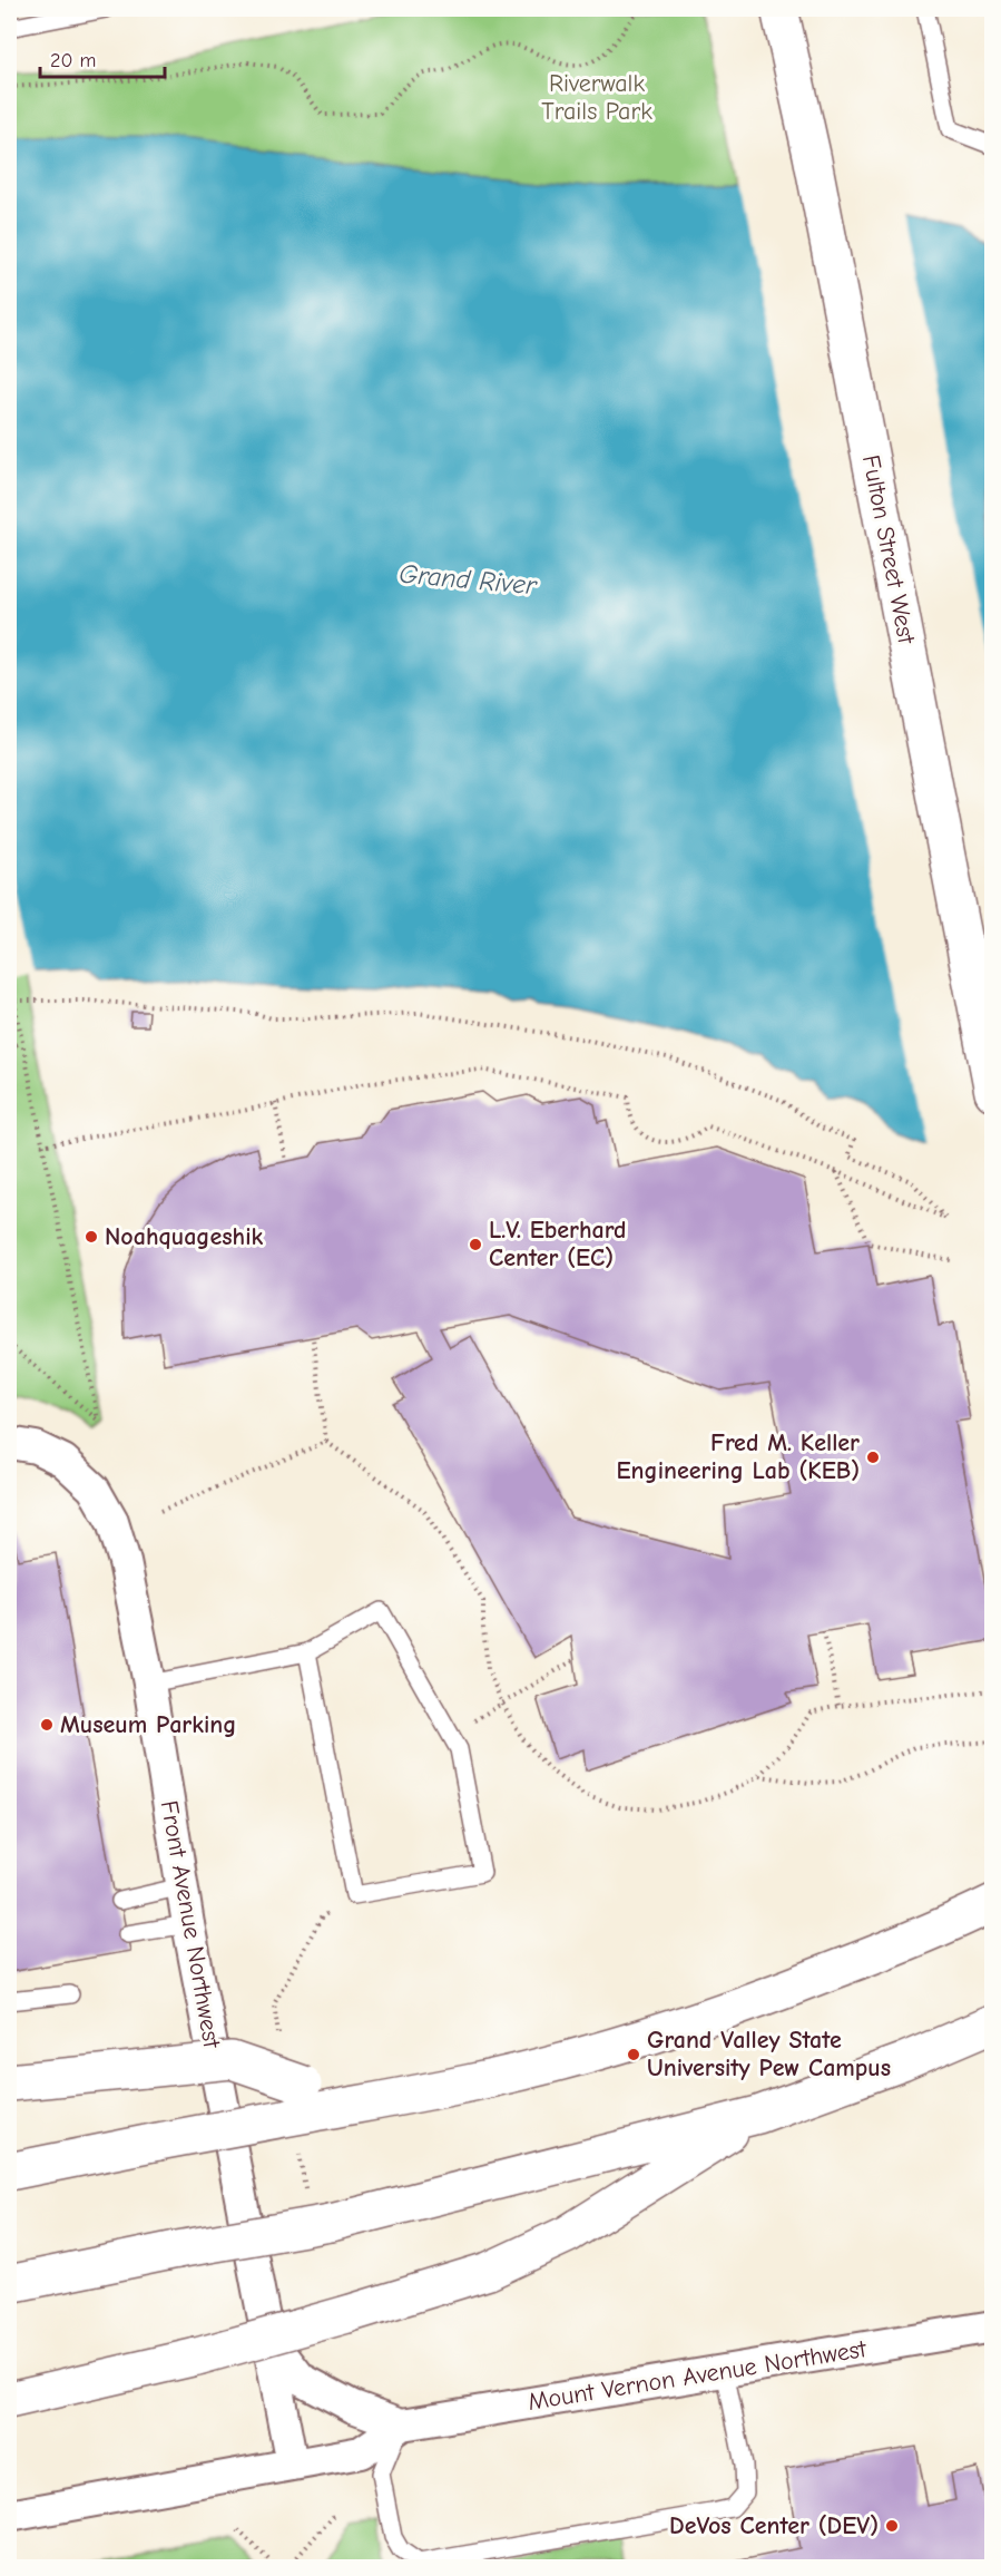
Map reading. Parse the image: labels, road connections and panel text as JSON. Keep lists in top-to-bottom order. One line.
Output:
{"streets":{"main road":["Fulton Street West"],"street":["Front Avenue Northwest","Mount Vernon Avenue Northwest"]},"crossings":[["Front Avenue Northwest","Mount Vernon Avenue Northwest"]],"water":["Grand River"],"parks":["Riverwalk Trails Park"],"places":["Noahquageshik","L.V. Eberhard Center (EC)","Fred M. Keller Engineering Lab (KEB)","Museum Parking","Grand Valley State University Pew Campus","DeVos Center (DEV)"],"scale_bar":"20 m"}
